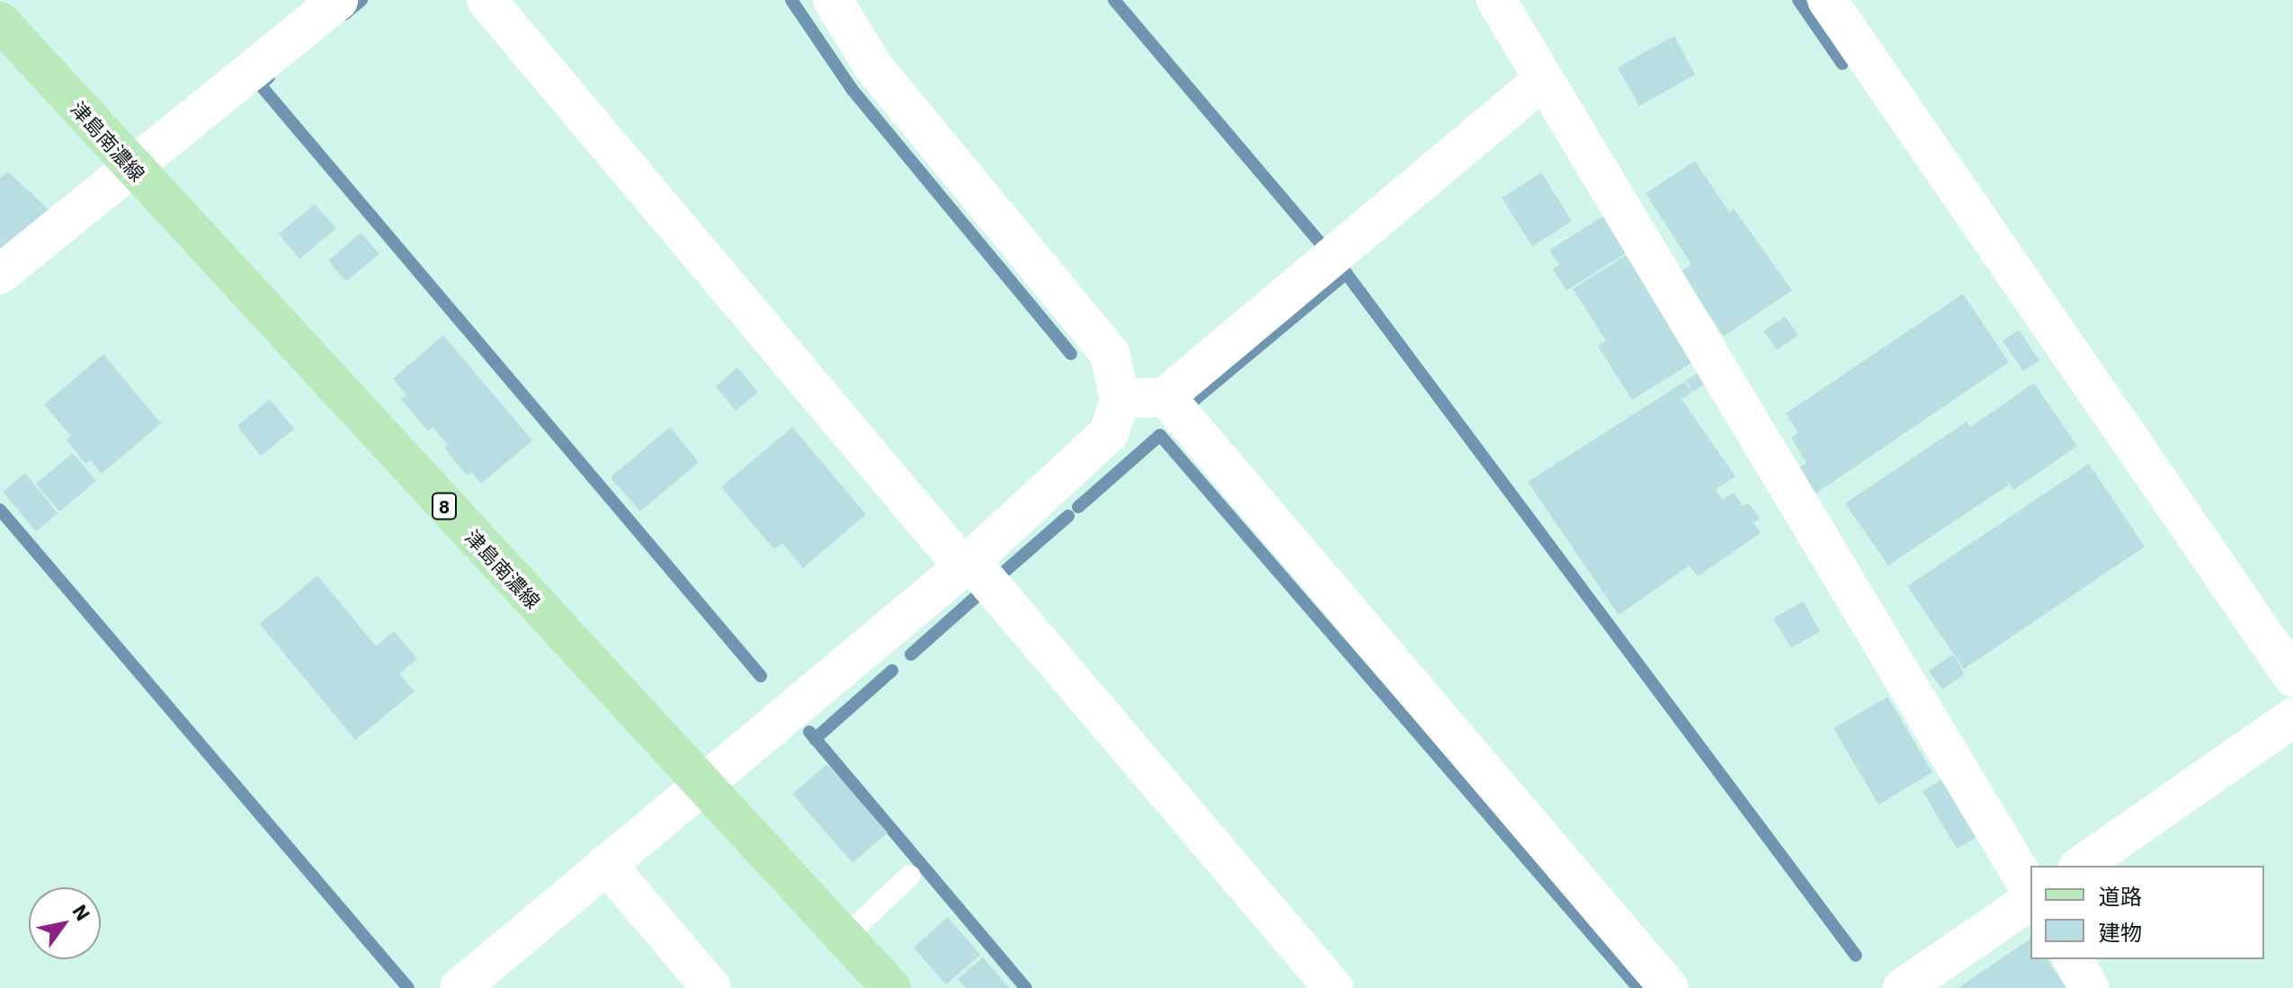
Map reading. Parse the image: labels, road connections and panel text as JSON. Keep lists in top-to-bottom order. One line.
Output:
{"streets":{"main road":["津島南濃線","8"]},"legend":["道路","建物"],"north":"top right"}
